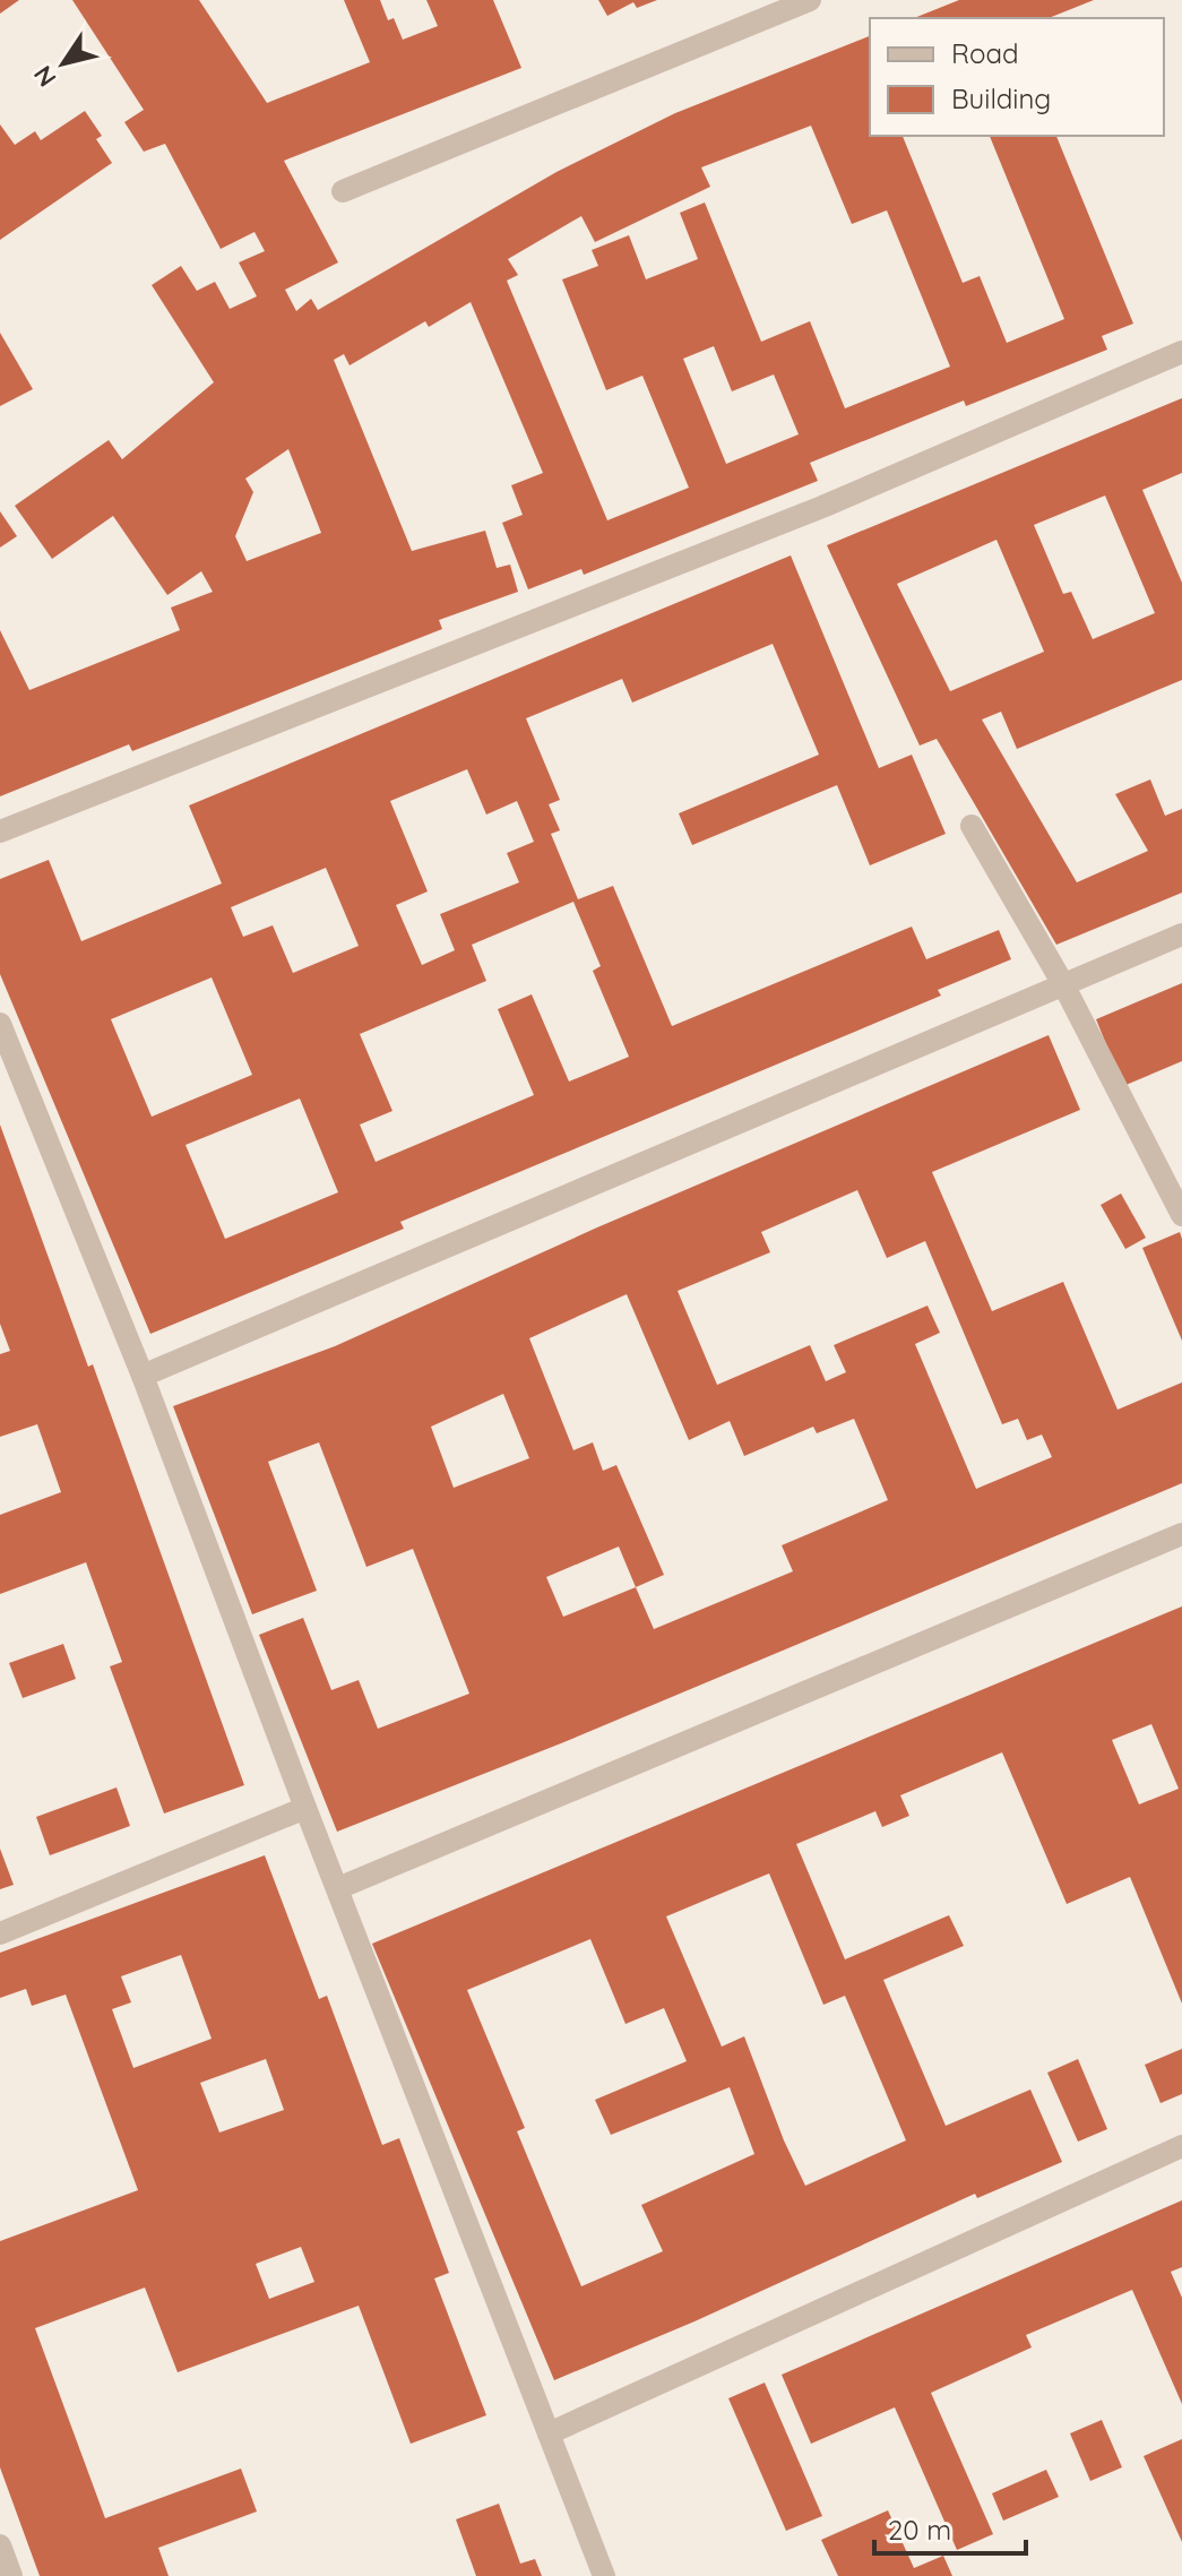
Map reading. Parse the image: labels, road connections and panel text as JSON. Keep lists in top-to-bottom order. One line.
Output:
{"legend":["Road","Building"],"scale_bar":"20 m","north":"bottom left"}
